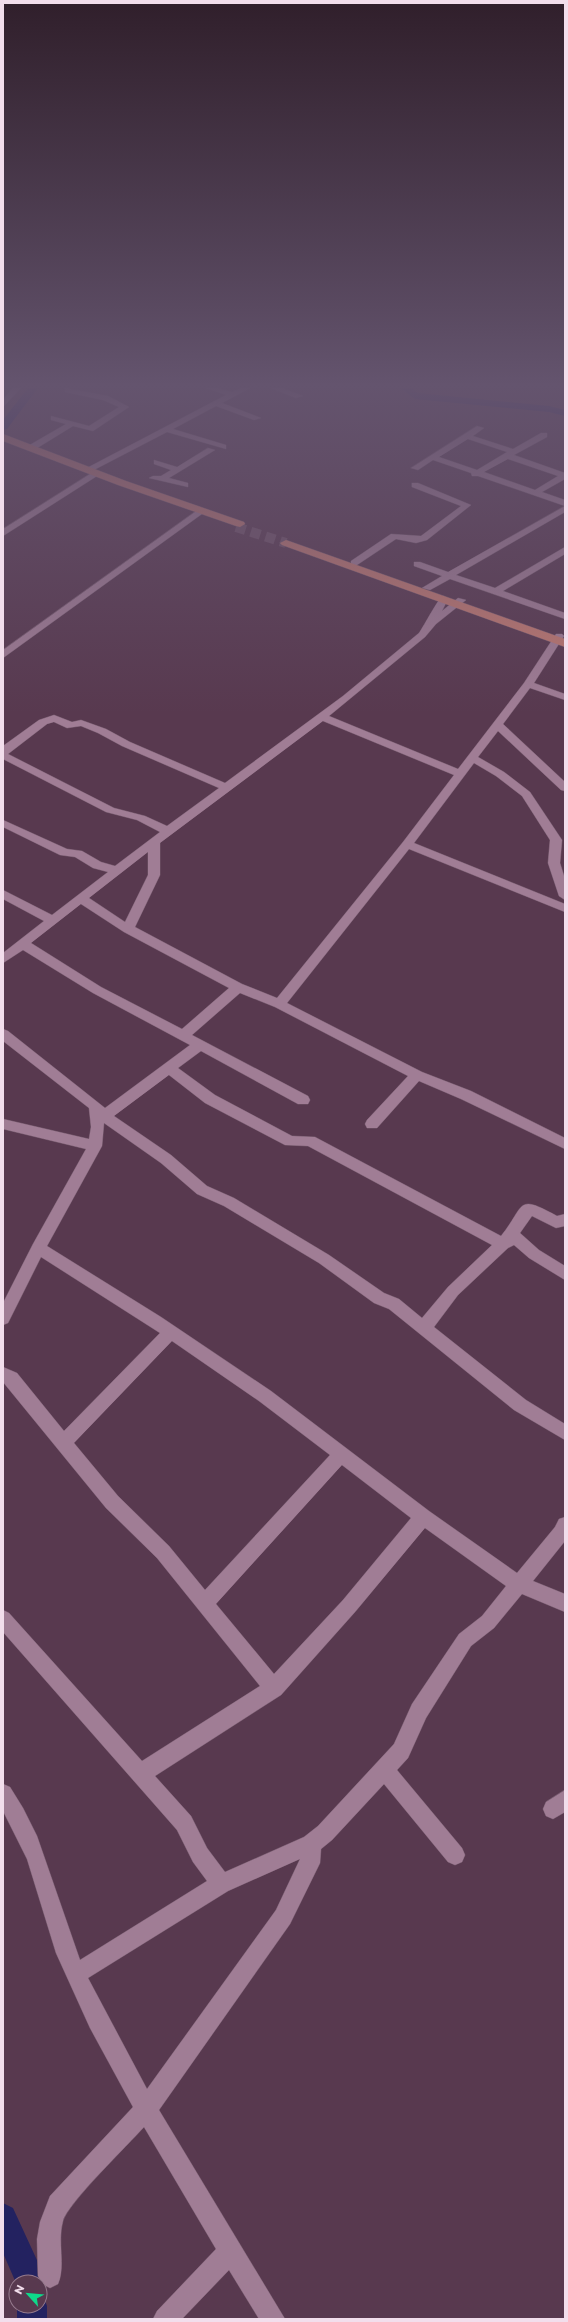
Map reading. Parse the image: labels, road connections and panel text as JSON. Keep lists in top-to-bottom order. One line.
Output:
{"north":"top left"}
